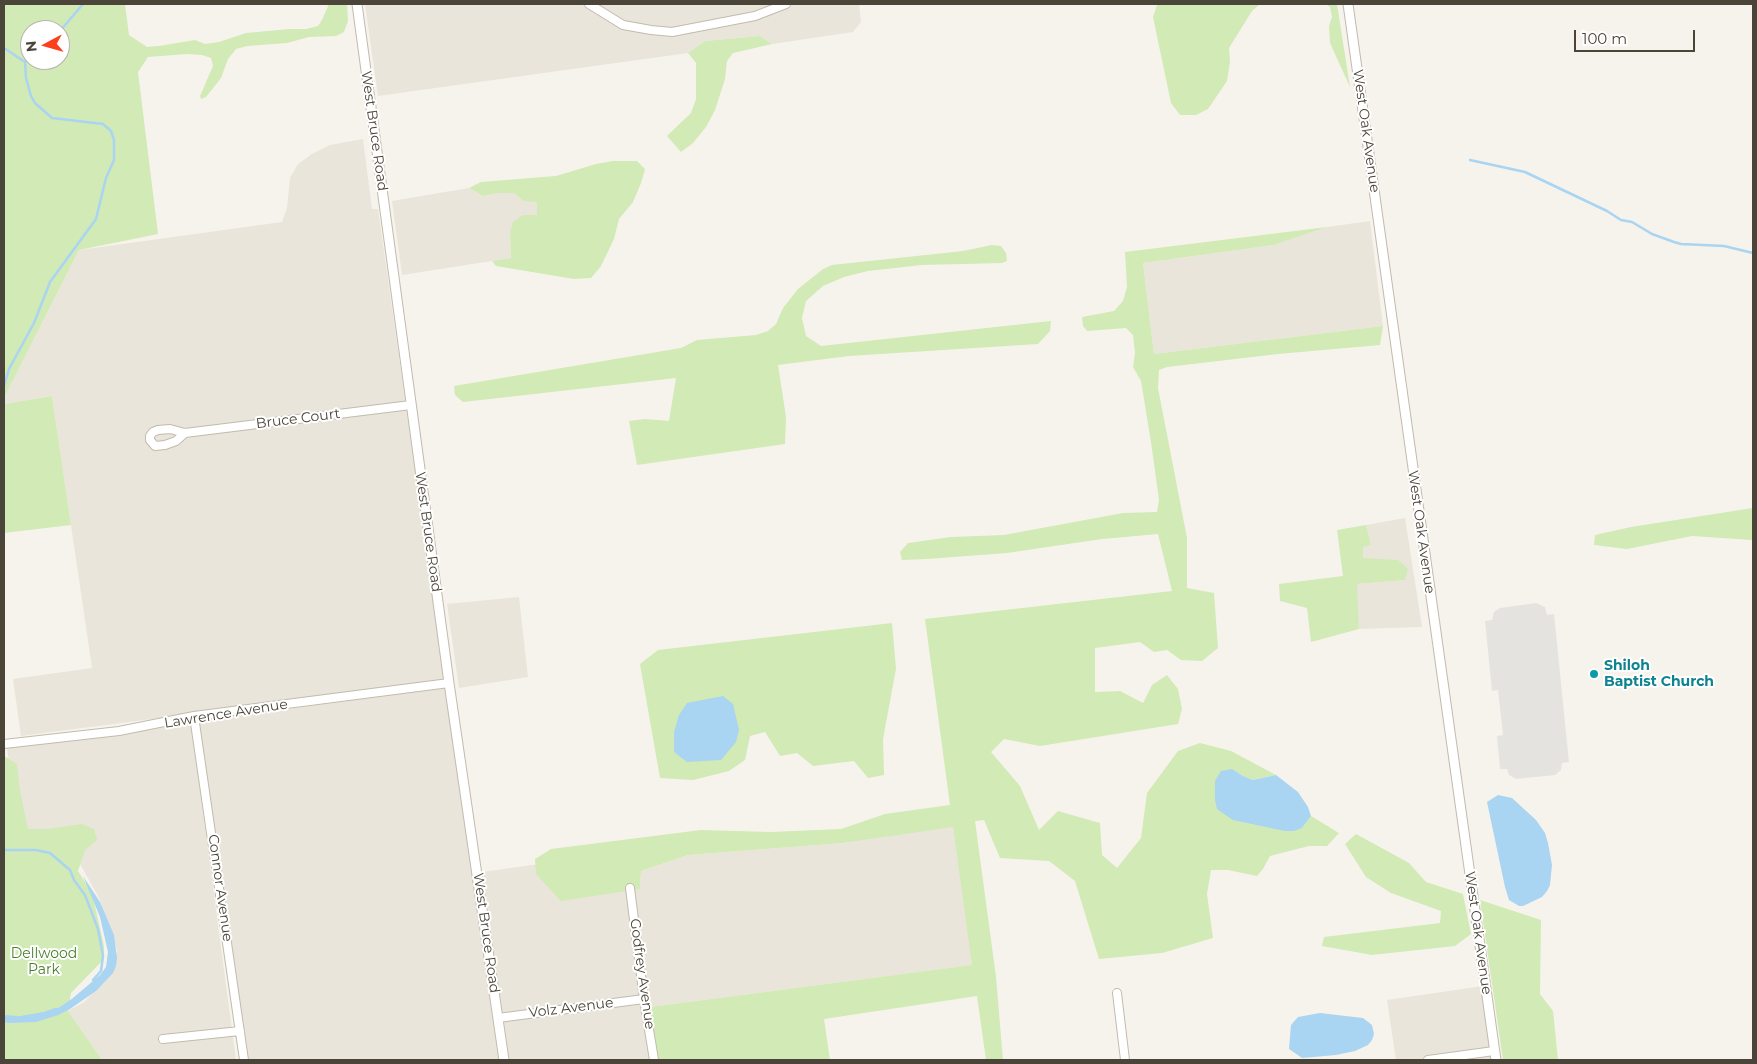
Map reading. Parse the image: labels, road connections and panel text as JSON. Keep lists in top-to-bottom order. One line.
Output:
{"streets":{"street":["West Bruce Road","West Oak Avenue","Bruce Court","Lawrence Avenue","Connor Avenue","Godfrey Avenue","Volz Avenue"]},"crossings":[["West Bruce Road","Bruce Court"],["West Bruce Road","Lawrence Avenue"],["West Bruce Road","Volz Avenue"],["Lawrence Avenue","Connor Avenue"],["Godfrey Avenue","Volz Avenue"]],"parks":["Dellwood Park"],"places":["Shiloh Baptist Church"],"scale_bar":"100 m","north":"left"}
